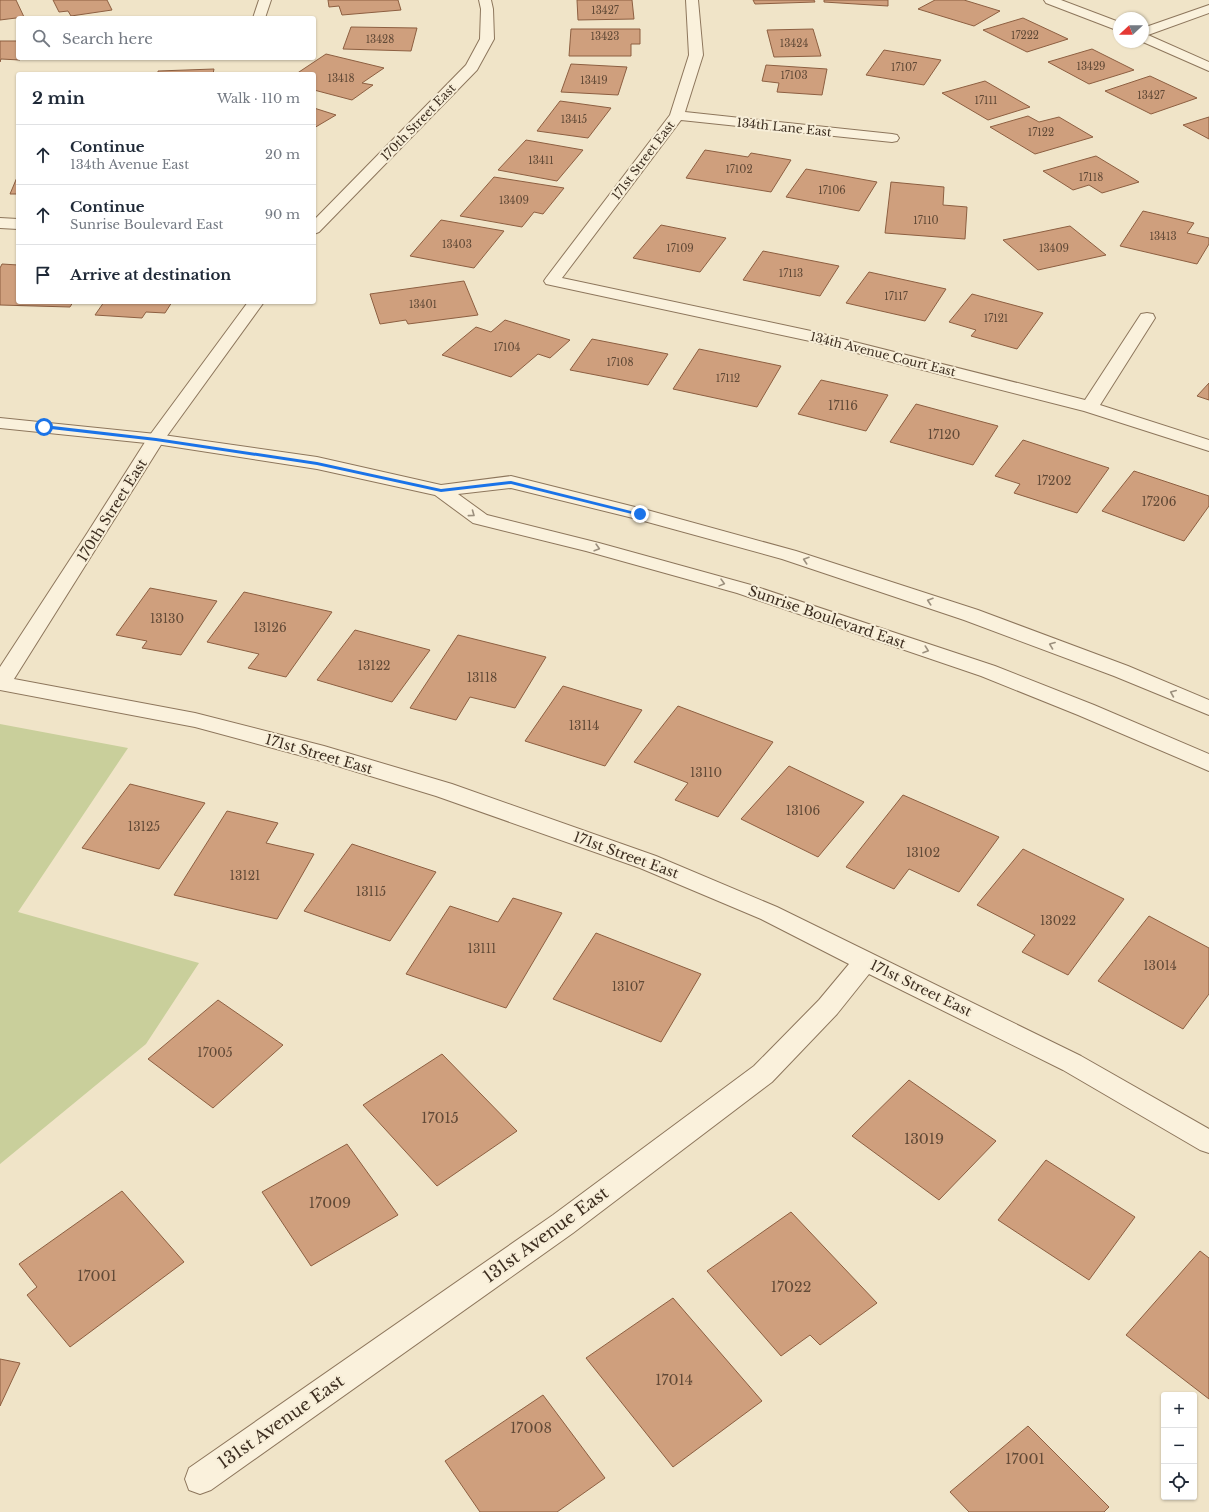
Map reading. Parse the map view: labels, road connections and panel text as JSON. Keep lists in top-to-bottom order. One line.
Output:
{"streets":{"street":["170th Street East","134th Lane East","171st Street East","134th Avenue Court East","Sunrise Boulevard East","131st Avenue East"]},"crossings":[["170th Street East","171st Street East"],["170th Street East","Sunrise Boulevard East"],["134th Lane East","171st Street East"],["171st Street East","134th Avenue Court East"],["171st Street East","131st Avenue East"]],"house_numbers":["13427","17222","13423","13428","13424","13429","17107","17103","13418","13419","13427","17111","13415","17122","13411","17102","17118","17106","13409","17110","13413","13403","17109","13409","17113","17117","13401","17121","17104","17108","17112","17116","17120","17202","17206","13130","13126","13122","13118","13114","13110","13106","13125","13102","13121","13115","13022","13111","13014","13107","17005","17015","13019","17009","17001","17022","17014","17008","17001"],"north":"left","page":{"search":"Search here","heading":["2 min","Walk · 110 m"],"list":[["Continue","134th Avenue East","20 m"],["Continue","Sunrise Boulevard East","90 m"],"Arrive at destination"],"map_buttons":["+","−"]}}
